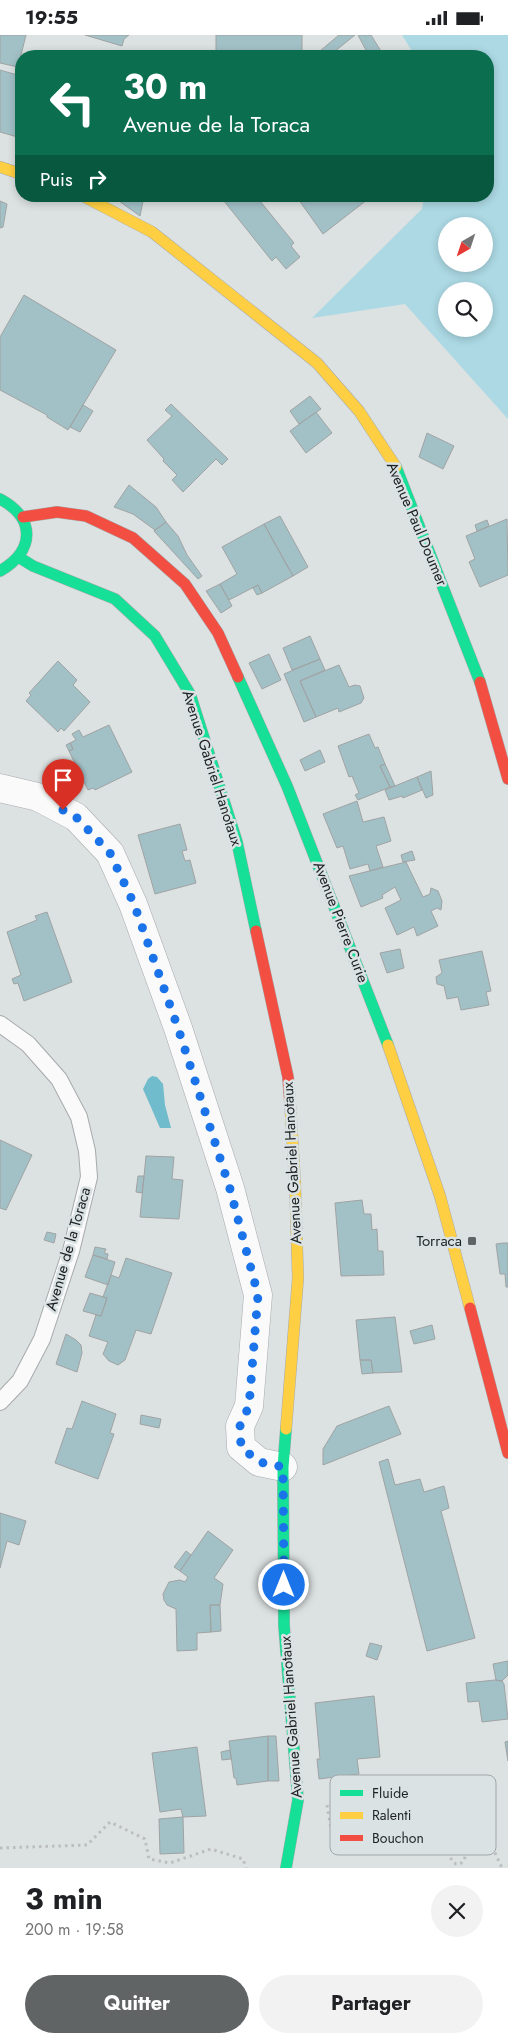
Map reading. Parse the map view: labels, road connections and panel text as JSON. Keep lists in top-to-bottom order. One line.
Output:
{"streets":{"main road":["Avenue Paul Doumer","Avenue Gabriel Hanotaux","Avenue Pierre Curie"],"lane":["Avenue de la Toraca"]},"places":{"transit":["Torraca"]},"legend":["Fluide","Ralenti","Bouchon"],"north":"bottom left","page":{"status":"19:55","turn":["30 m","Avenue de la Toraca"],"then":"Puis","heading":["3 min","200 m · 19:58"],"buttons":["Quitter","Partager"]}}
